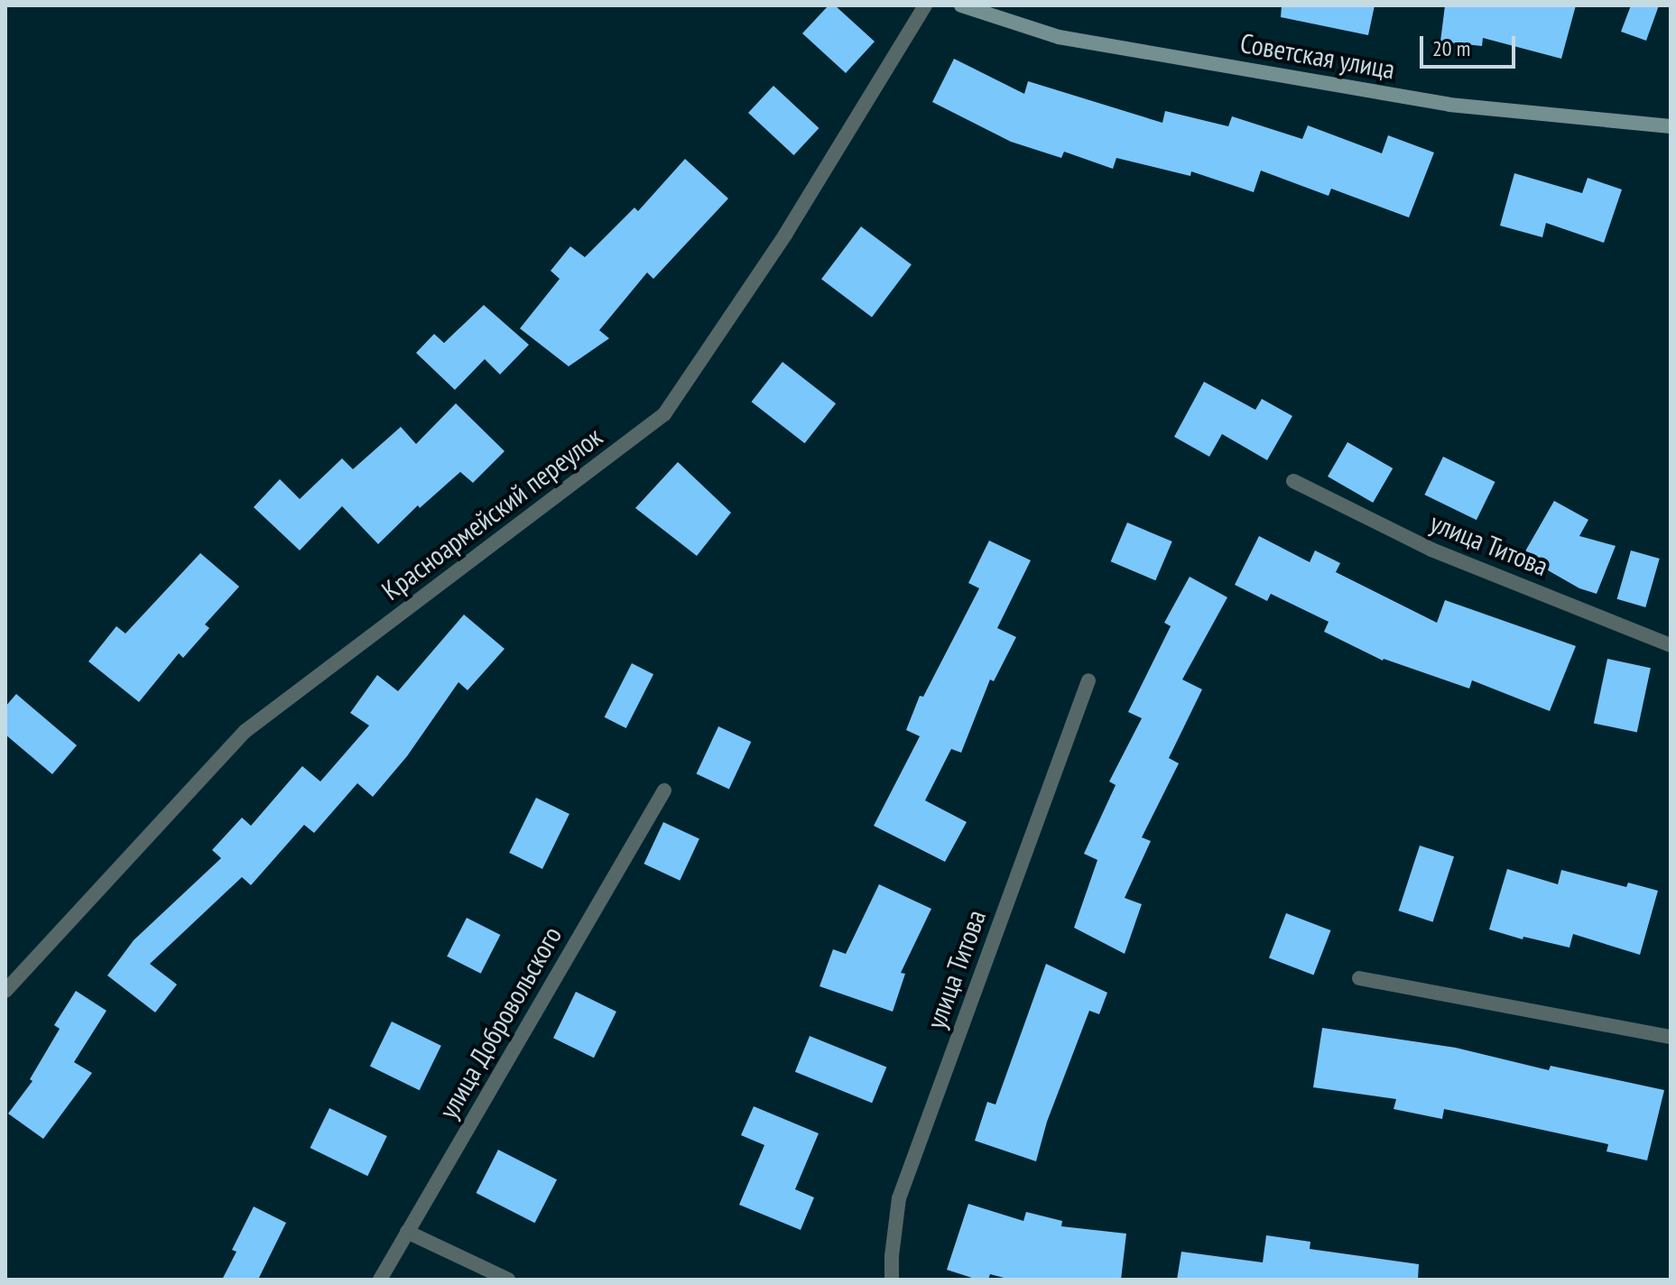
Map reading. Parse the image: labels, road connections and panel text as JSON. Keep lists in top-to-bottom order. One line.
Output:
{"streets":{"street":["Советская улица","Красноармейский переулок","улица Титова","улица Добровольского"]},"scale_bar":"20 m"}
